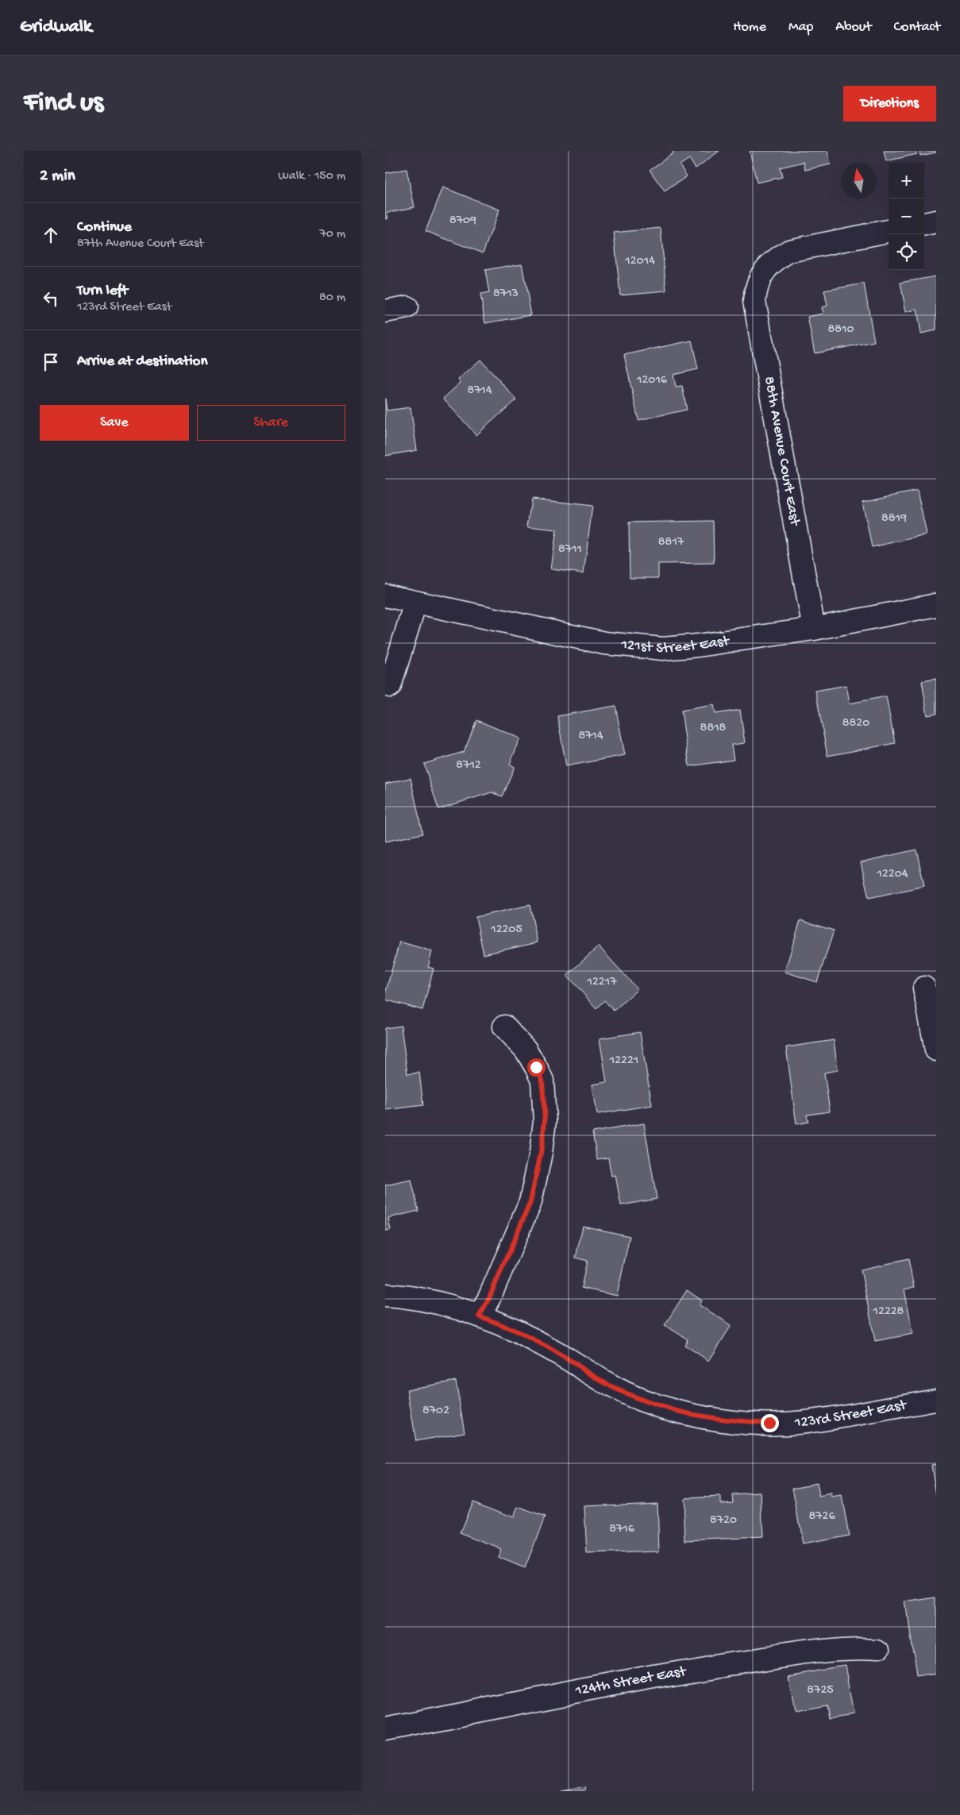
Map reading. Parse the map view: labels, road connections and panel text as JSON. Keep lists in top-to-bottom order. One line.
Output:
{"streets":{"street":["88th Avenue Court East","121st Street East","123rd Street East","124th Street East"]},"crossings":[["88th Avenue Court East","121st Street East"]],"house_numbers":["8709","12014","8713","8810","12016","8714","8819","8817","8711","8820","8818","8714","8712","12204","12205","12217","12221","12228","8702","8726","8720","8716","8725"],"north":"top","page":{"header":"Gridwalk","nav":["Home","Map","About","Contact"],"buttons":["Directions",["Save","Share"]],"title":"Find us","heading":["2 min","Walk · 150 m"],"map_buttons":["+","−"],"list":[["Continue","87th Avenue Court East","70 m"],["Turn left","123rd Street East","80 m"],"Arrive at destination"]}}
